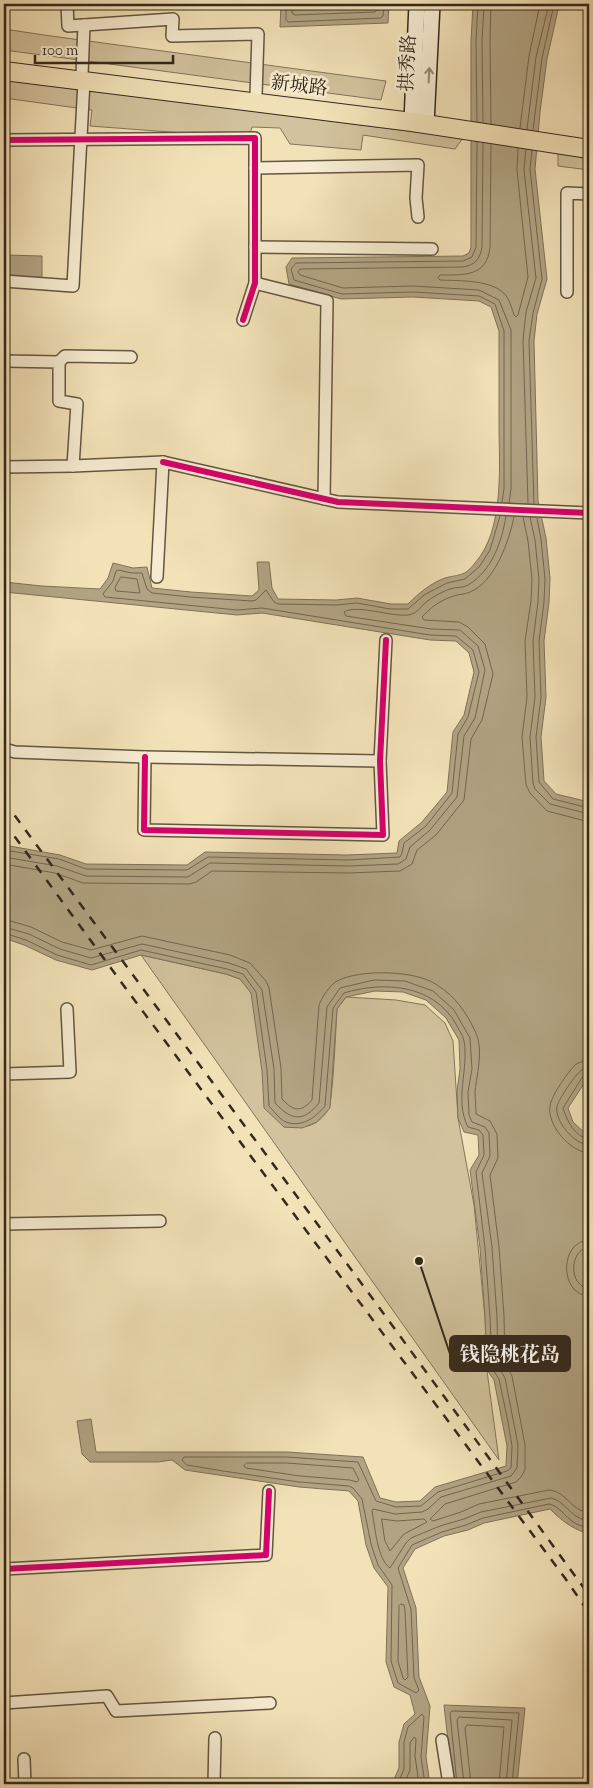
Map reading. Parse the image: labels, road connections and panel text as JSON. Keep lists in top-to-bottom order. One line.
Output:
{"streets":{"main road":["拱秀路","新城路"]},"crossings":[["拱秀路","新城路"]],"places":["钱隐桃花岛"],"scale_bar":"100 m"}
